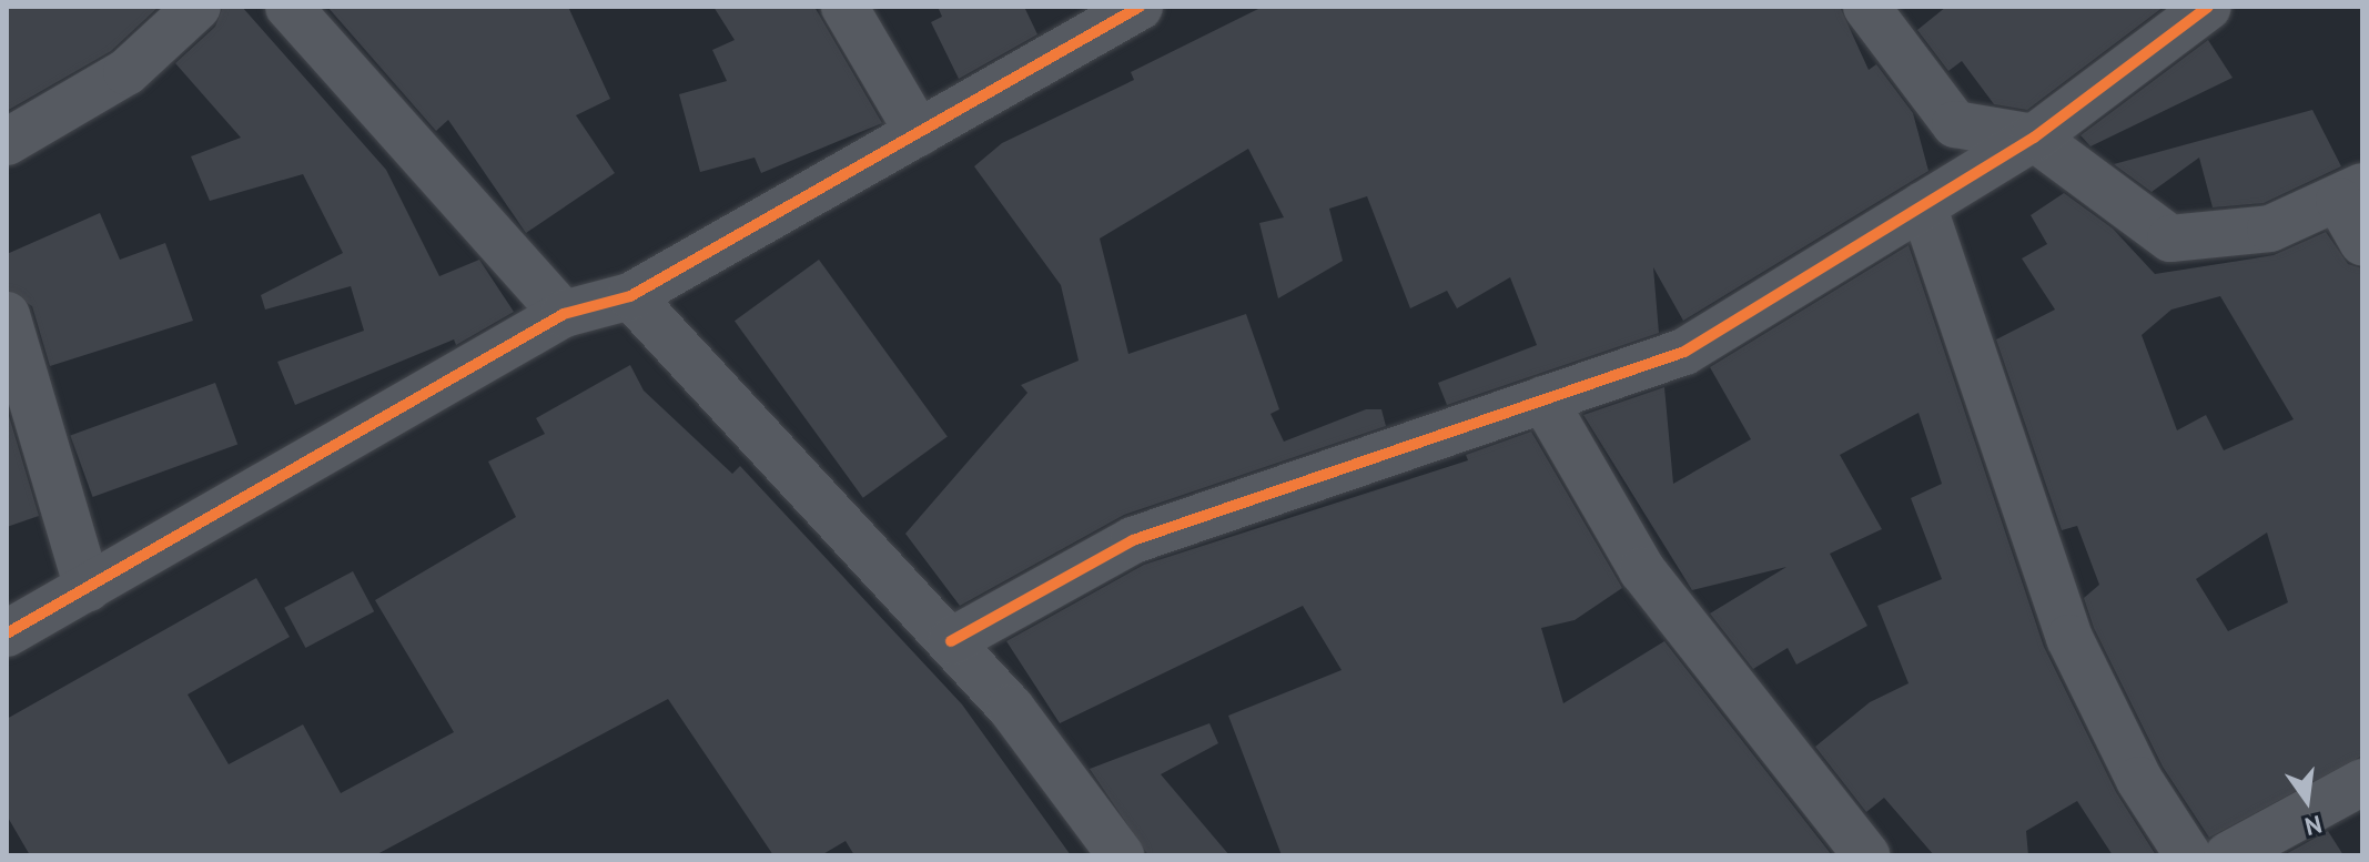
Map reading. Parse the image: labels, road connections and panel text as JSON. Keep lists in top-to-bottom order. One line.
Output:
{"north":"bottom"}
